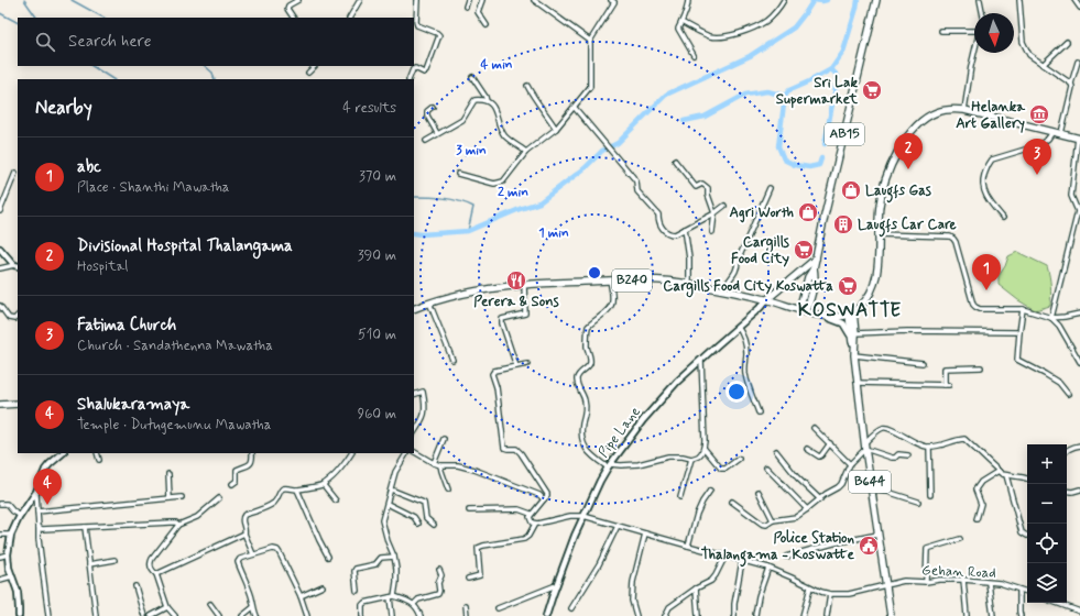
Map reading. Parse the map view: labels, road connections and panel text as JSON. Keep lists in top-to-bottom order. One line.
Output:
{"streets":{"main road":["AB15","B240","B644"],"street":["Pipe Lane","Gehan Road"]},"crossings":[["AB15","B240"],["B240","Pipe Lane"],["B240","B644"],["B644","Gehan Road"]],"districts":["KOSWATTE"],"places":{"supermarket":["Sri Lak Supermarket","Cargills Food City","Cargills Food City Koswatta"],"museum":["Helanka Art Gallery"],"shop":["Laugfs Gas","Agri Worth"],"building":["Laugfs Car Care"],"restaurant":["Perera & Sons"],"public building":["Police Station Thalangama - Koswatte"]},"north":"bottom","page":{"search":"Search here","heading":["Nearby","4 results"],"pins":["2","3","1","4"],"list":[{"mark":"1","name":"abc","note":"Place · Shanthi Mawatha","value":"370 m"},{"mark":"2","name":"Divisional Hospital Thalangama","note":"Hospital","value":"390 m"},{"mark":"3","name":"Fatima Church","note":"Church · Sandathenna Mawatha","value":"510 m"},{"mark":"4","name":"Shalukaramaya","note":"Temple · Dutugemunu Mawatha","value":"960 m"}],"map_buttons":["+","−"]},"rings":["4 min","3 min","2 min","1 min"]}
